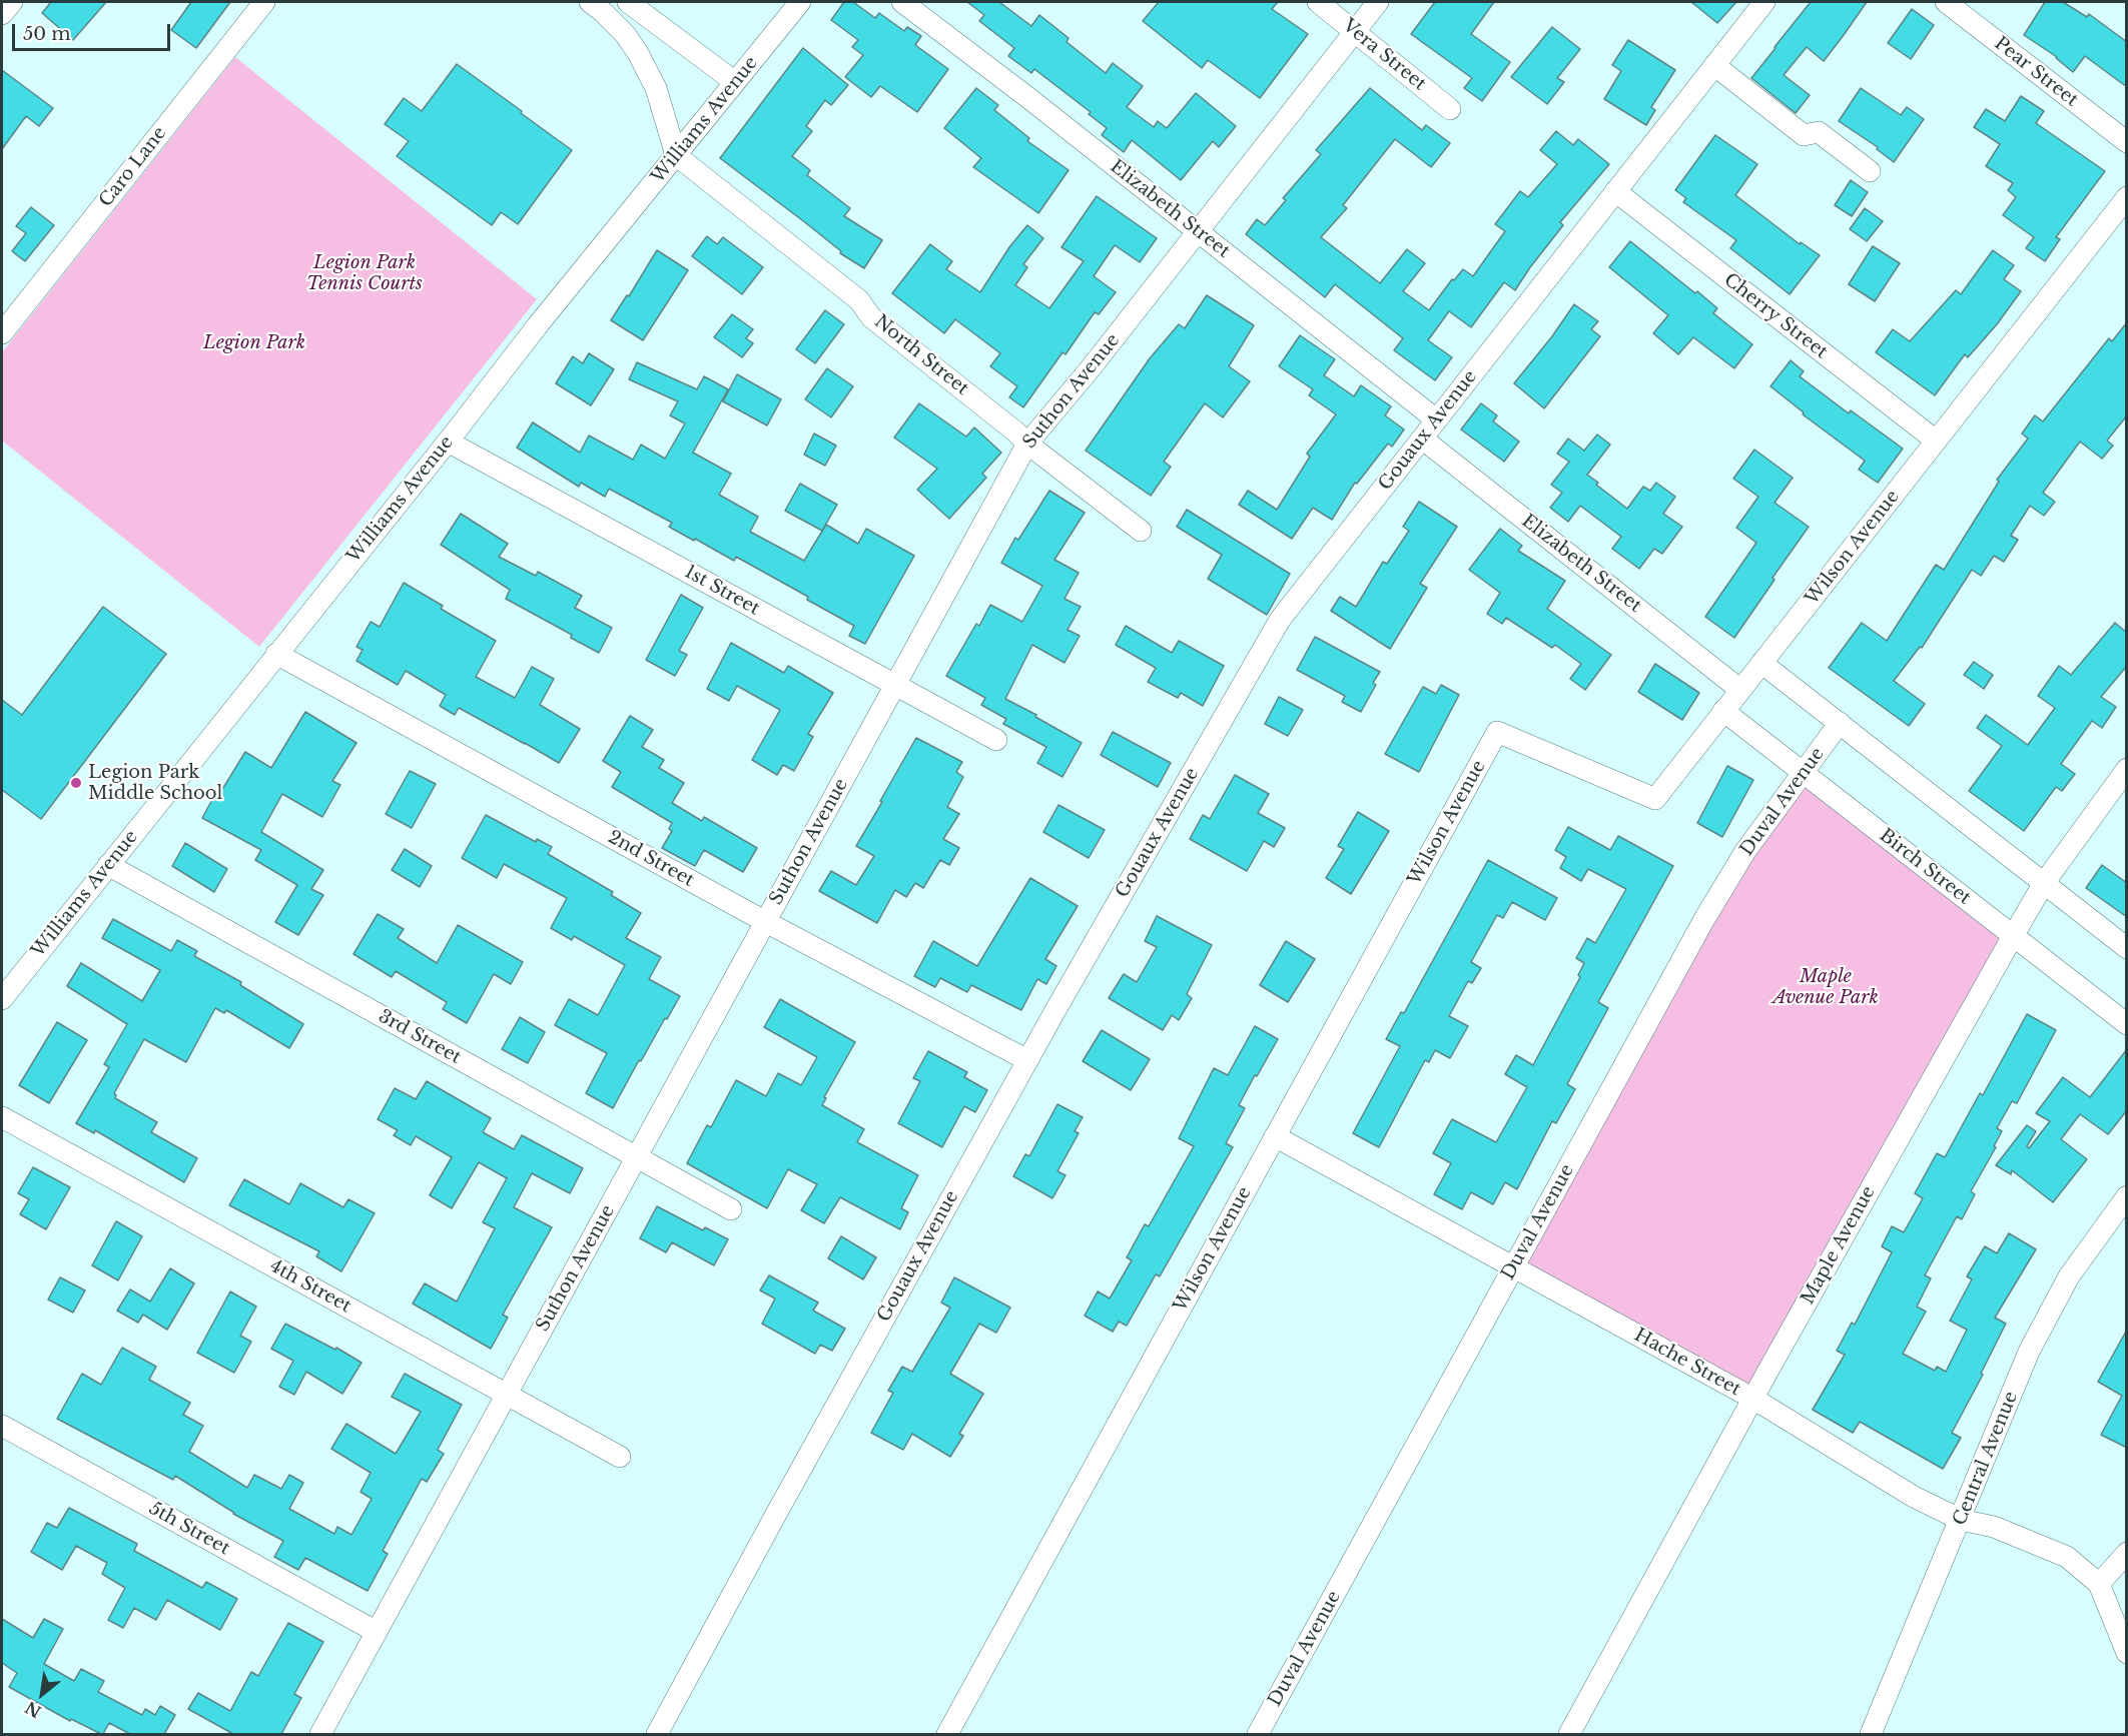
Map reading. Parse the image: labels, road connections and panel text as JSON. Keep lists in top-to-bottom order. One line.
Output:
{"streets":{"street":["Vera Street","Pear Street","Williams Avenue","Caro Lane","Elizabeth Street","Cherry Street","North Street","Suthon Avenue","Gouaux Avenue","Wilson Avenue","1st Street","Duval Avenue","2nd Street","Birch Street","3rd Street","Maple Avenue","4th Street","Hache Street","Central Avenue","5th Street"]},"crossings":[["Vera Street","Suthon Avenue"],["Williams Avenue","North Street"],["Williams Avenue","1st Street"],["Williams Avenue","2nd Street"],["Williams Avenue","3rd Street"],["Elizabeth Street","Suthon Avenue"],["Elizabeth Street","Gouaux Avenue"],["Elizabeth Street","Wilson Avenue"],["Cherry Street","Gouaux Avenue"],["Cherry Street","Wilson Avenue"],["North Street","Suthon Avenue"],["Suthon Avenue","1st Street"],["Suthon Avenue","2nd Street"],["Suthon Avenue","3rd Street"],["Suthon Avenue","4th Street"],["Suthon Avenue","5th Street"],["Gouaux Avenue","2nd Street"],["Wilson Avenue","Birch Street"],["Wilson Avenue","Hache Street"],["Duval Avenue","Birch Street"],["Duval Avenue","Hache Street"],["Birch Street","Maple Avenue"],["Maple Avenue","Hache Street"],["Hache Street","Central Avenue"]],"parks":["Legion Park Tennis Courts","Legion Park","Maple Avenue Park"],"places":["Legion Park Middle School"],"scale_bar":"50 m","north":"bottom left"}
